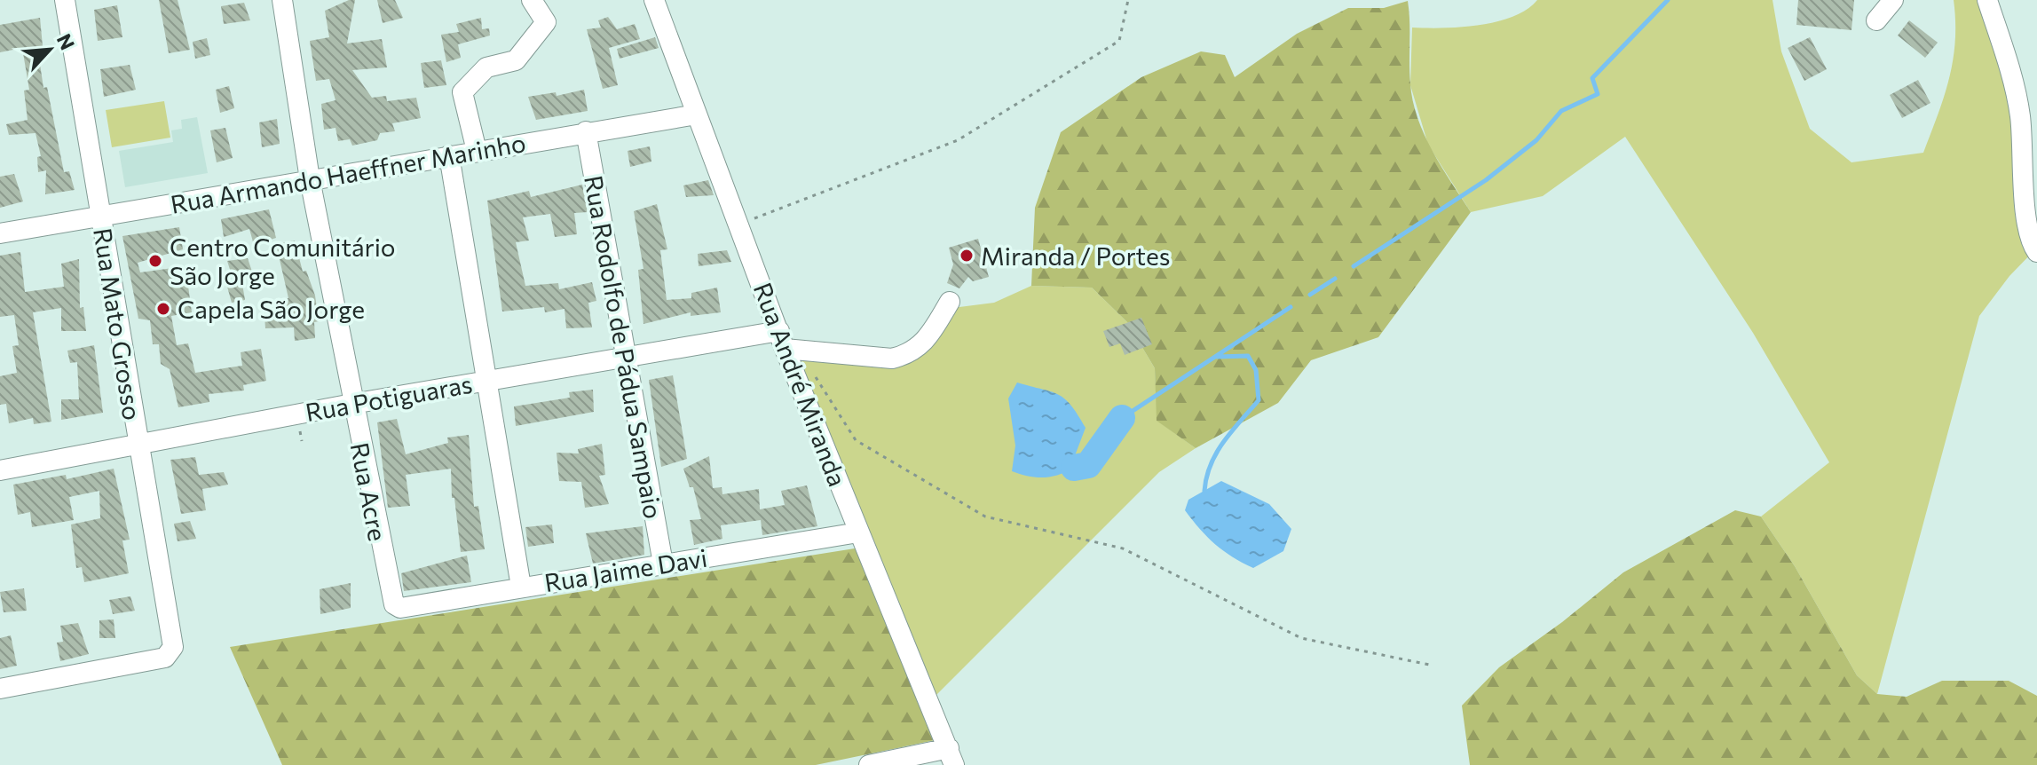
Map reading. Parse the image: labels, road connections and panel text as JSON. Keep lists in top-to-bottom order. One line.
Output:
{"streets":{"street":["Rua Armando Haeffner Marinho","Rua Mato Grosso","Rua Rodolfo de Pádua Sampaio","Rua André Miranda","Rua Potiguaras","Rua Acre","Rua Jaime Davi"]},"crossings":[["Rua Armando Haeffner Marinho","Rua Mato Grosso"],["Rua Armando Haeffner Marinho","Rua Rodolfo de Pádua Sampaio"],["Rua Armando Haeffner Marinho","Rua André Miranda"],["Rua Armando Haeffner Marinho","Rua Acre"],["Rua Mato Grosso","Rua Potiguaras"],["Rua Rodolfo de Pádua Sampaio","Rua Potiguaras"],["Rua Rodolfo de Pádua Sampaio","Rua Jaime Davi"],["Rua André Miranda","Rua Potiguaras"],["Rua André Miranda","Rua Jaime Davi"],["Rua Potiguaras","Rua Acre"],["Rua Acre","Rua Jaime Davi"]],"places":["Miranda / Portes","Centro Comunitário São Jorge","Capela São Jorge"],"north":"top right"}
